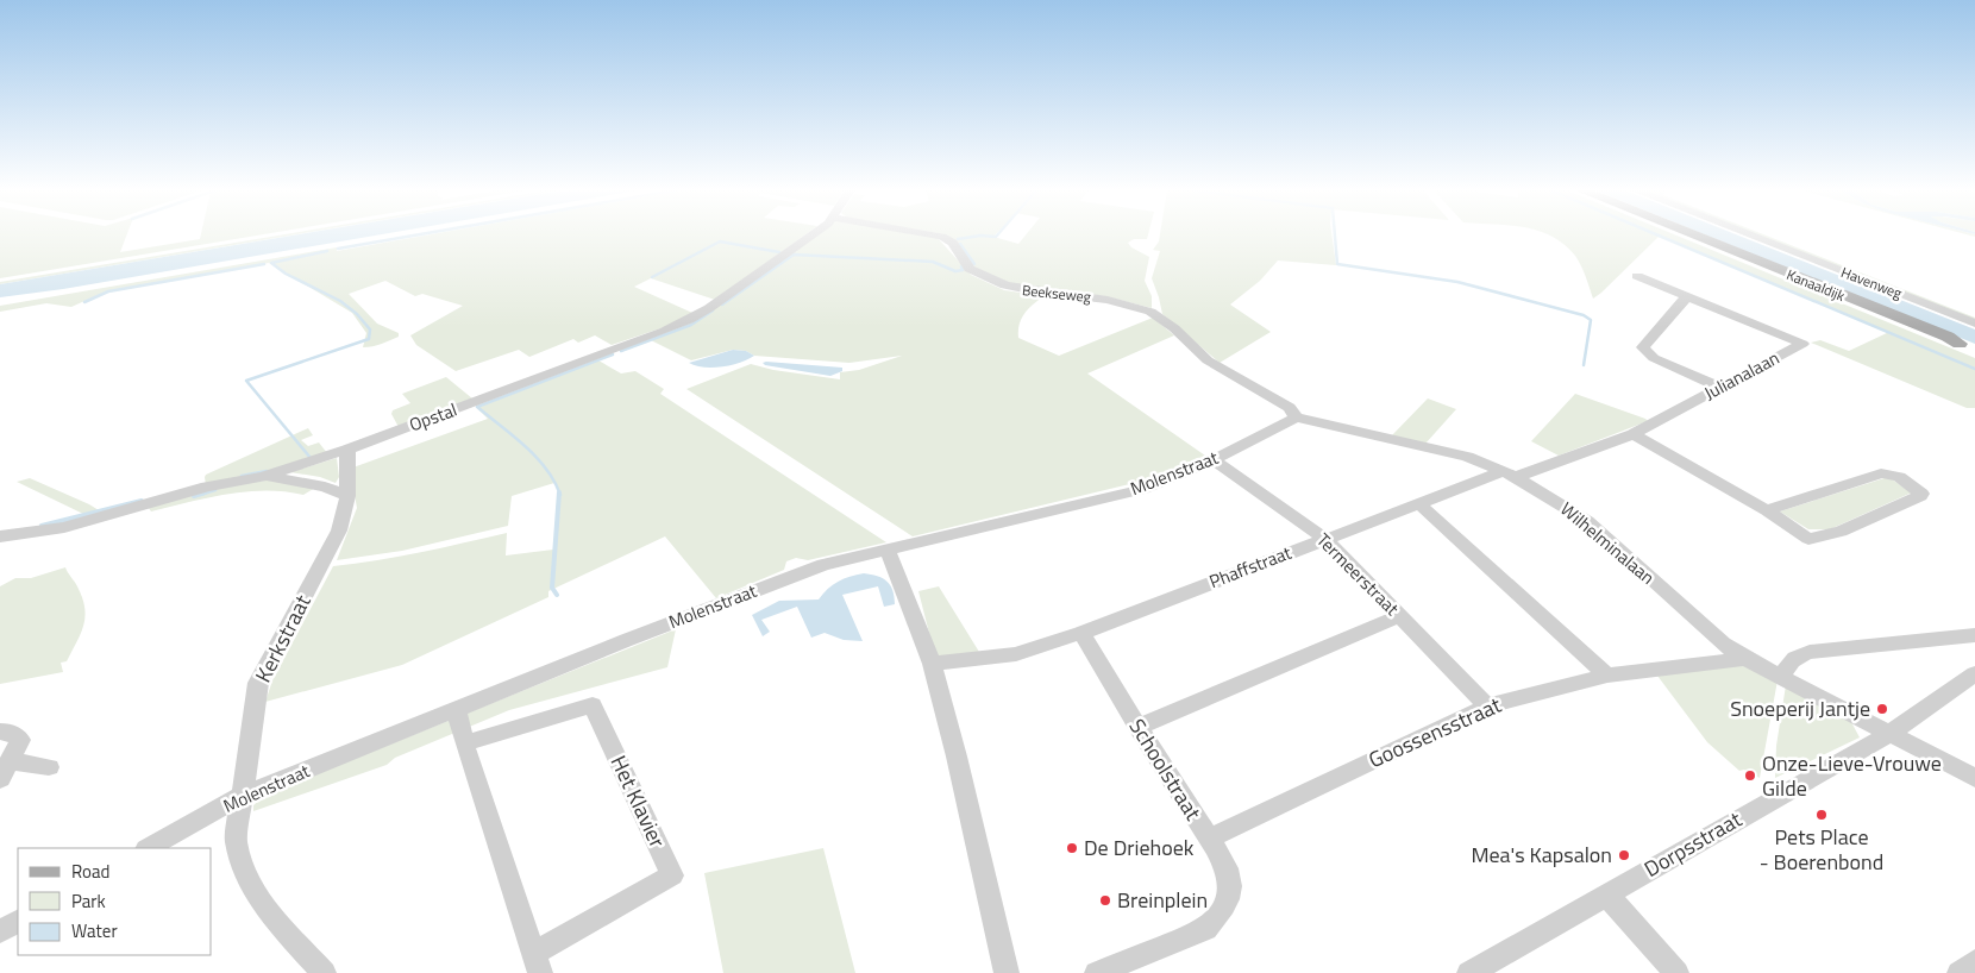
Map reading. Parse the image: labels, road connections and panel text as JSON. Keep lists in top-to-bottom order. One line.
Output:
{"streets":{"main road":["Kanaaldijk"],"street":["Havenweg","Beekseweg","Julianalaan","Opstal","Molenstraat","Wilhelminalaan","Phaffstraat","Termeerstraat","Kerkstraat","Goossensstraat","Schoolstraat","Het Klavier","Dorpsstraat"]},"crossings":[["Beekseweg","Molenstraat"],["Beekseweg","Wilhelminalaan"],["Julianalaan","Wilhelminalaan"],["Julianalaan","Phaffstraat"],["Opstal","Kerkstraat"],["Molenstraat","Wilhelminalaan"],["Molenstraat","Termeerstraat"],["Molenstraat","Kerkstraat"],["Molenstraat","Het Klavier"],["Wilhelminalaan","Phaffstraat"],["Wilhelminalaan","Goossensstraat"],["Wilhelminalaan","Dorpsstraat"],["Phaffstraat","Termeerstraat"],["Phaffstraat","Schoolstraat"],["Termeerstraat","Goossensstraat"],["Goossensstraat","Schoolstraat"]],"places":["Snoeperij Jantje","Onze-Lieve-Vrouwe Gilde","Pets Place - Boerenbond","De Driehoek","Mea's Kapsalon","Breinplein"],"legend":["Road","Park","Water"]}
